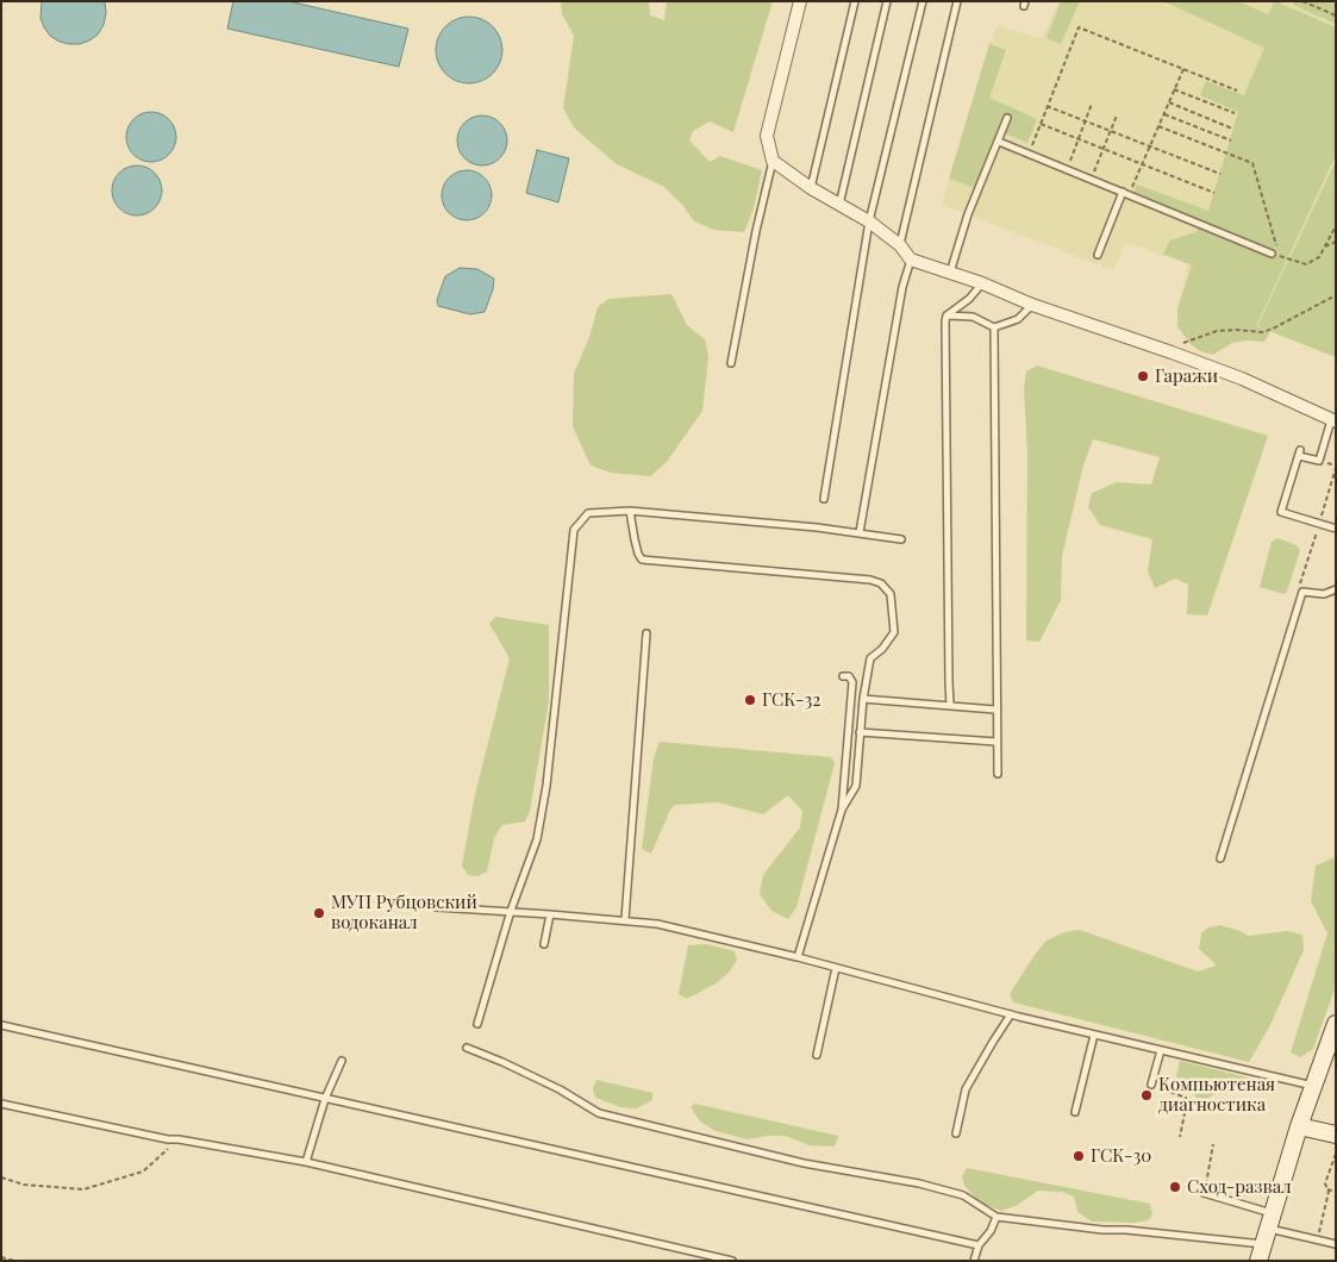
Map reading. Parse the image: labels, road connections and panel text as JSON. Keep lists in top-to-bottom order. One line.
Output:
{"places":["Гаражи","ГСК-32","МУП Рубцовский водоканал","Компьютеная диагностика","ГСК-30","Сход-развал"]}
